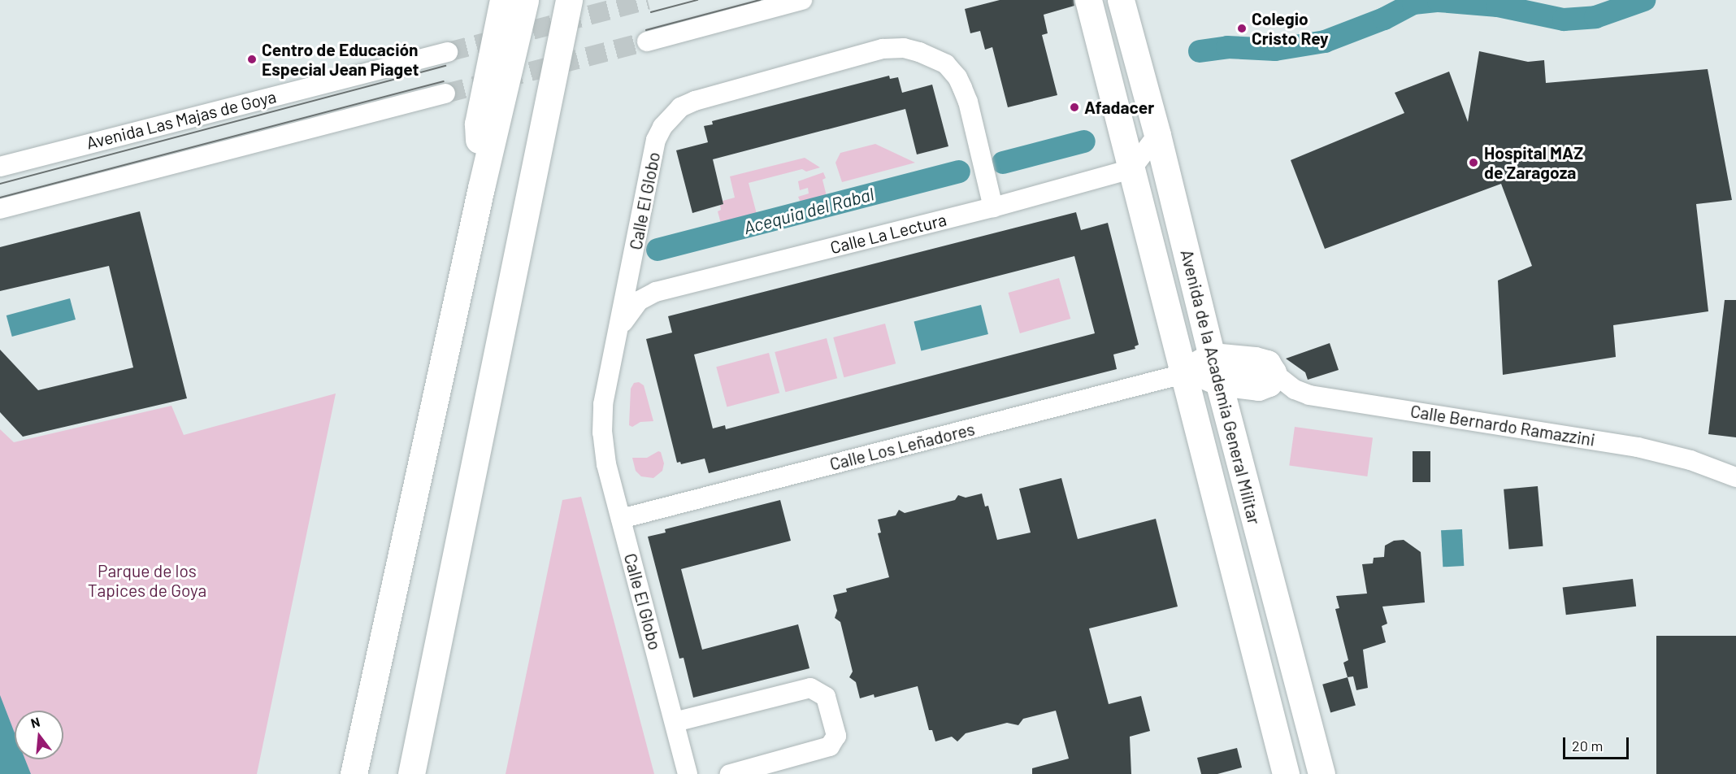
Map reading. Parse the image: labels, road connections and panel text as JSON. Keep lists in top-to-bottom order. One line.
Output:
{"streets":{"main road":["Avenida de la Academia General Militar","Calle Bernardo Ramazzini"],"street":["Avenida Las Majas de Goya","Calle El Globo","Calle La Lectura","Calle Los Leñadores"]},"crossings":[["Calle El Globo","Calle La Lectura"],["Calle El Globo","Calle Los Leñadores"],["Calle La Lectura","Avenida de la Academia General Militar"],["Avenida de la Academia General Militar","Calle Bernardo Ramazzini"],["Avenida de la Academia General Militar","Calle Los Leñadores"],["Calle Bernardo Ramazzini","Calle Los Leñadores"]],"water":["Acequia del Rabal"],"parks":["Parque de los Tapices de Goya"],"places":["Colegio Cristo Rey","Centro de Educación Especial Jean Piaget","Afadacer","Hospital MAZ de Zaragoza"],"scale_bar":"20 m","north":"top"}
